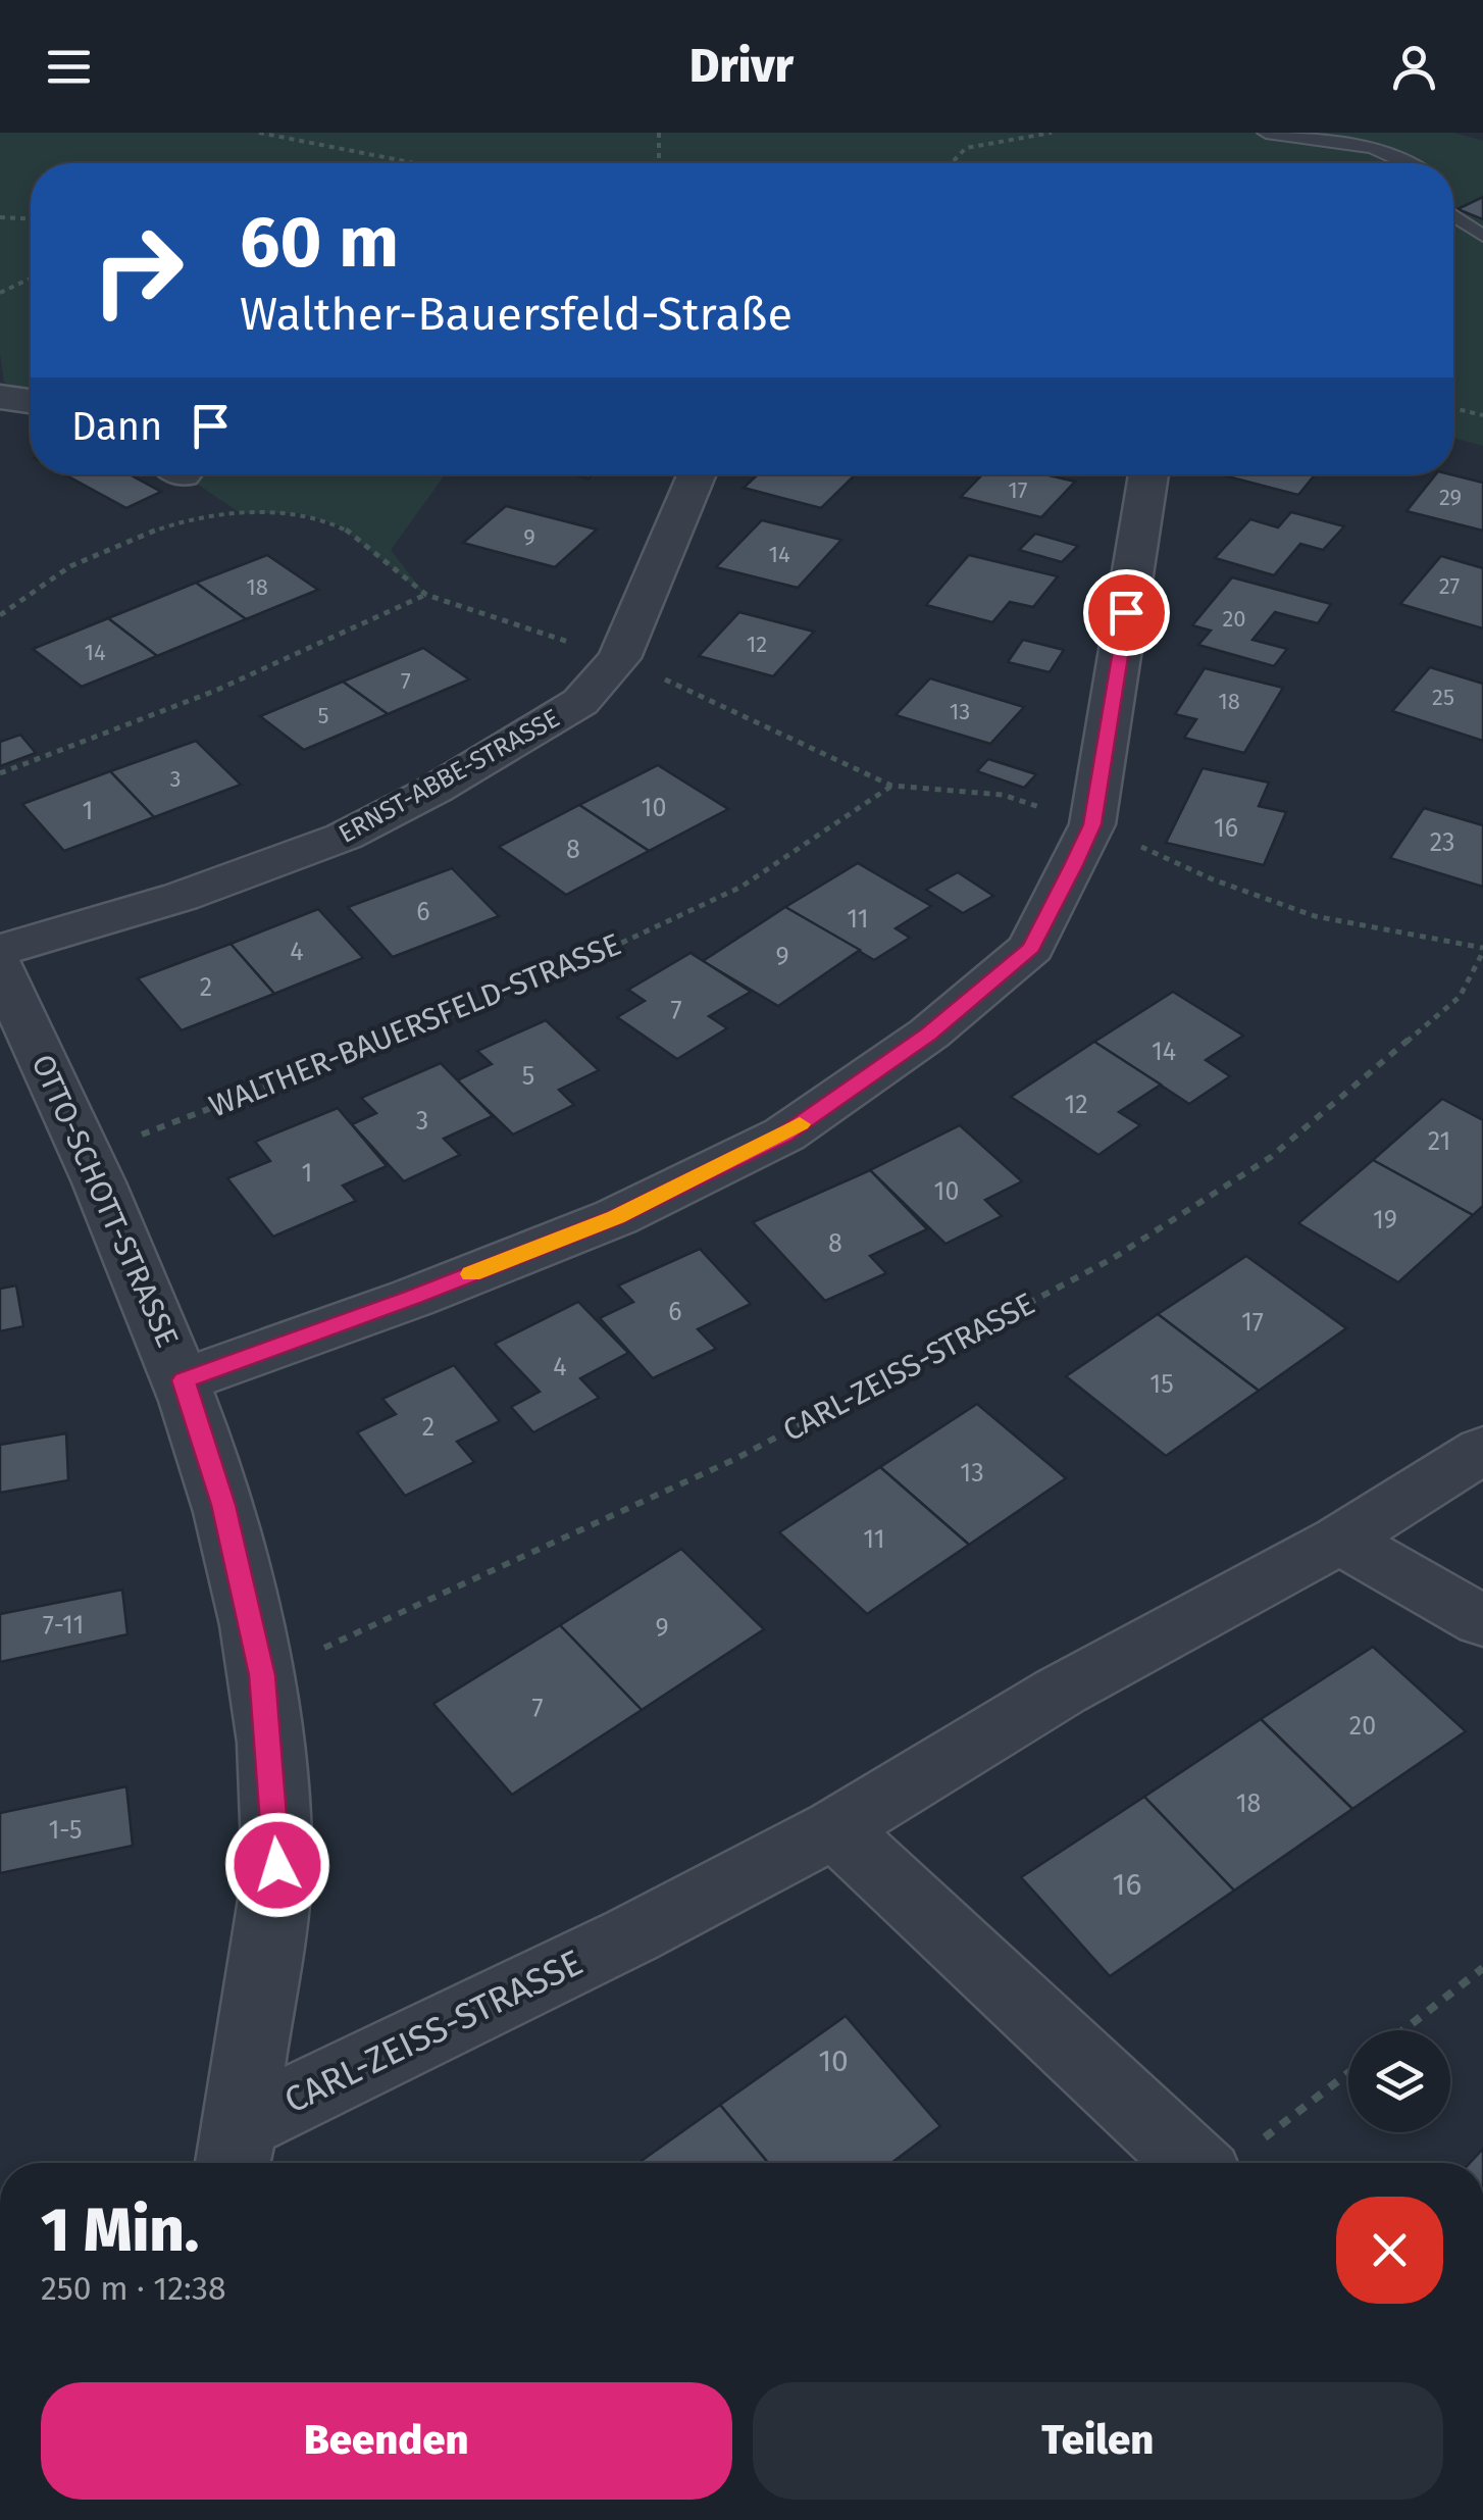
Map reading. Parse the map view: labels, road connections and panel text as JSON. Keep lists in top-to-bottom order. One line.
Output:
{"streets":{"street":["ERNST-ABBE-STRASSE","OTTO-SCHOTT-STRASSE","CARL-ZEISS-STRASSE"],"path":["WALTHER-BAUERSFELD-STRASSE"]},"crossings":[["WALTHER-BAUERSFELD-STRASSE","OTTO-SCHOTT-STRASSE"],["OTTO-SCHOTT-STRASSE","CARL-ZEISS-STRASSE"]],"house_numbers":["17","29","9","14","27","18","20","12","14","7","25","18","13","5","3","10","1","16","23","8","6","11","4","9","2","7","14","5","12","3","21","1","10","19","8","6","17","4","15","2","13","11","7-11","9","7","20","18","1-5","16","10"],"page":{"header":"Drivr","turn":["60 m","Walther-Bauersfeld-Straße"],"then":"Dann","heading":["1 Min.","250 m · 12:38"],"buttons":["Beenden","Teilen"]}}
